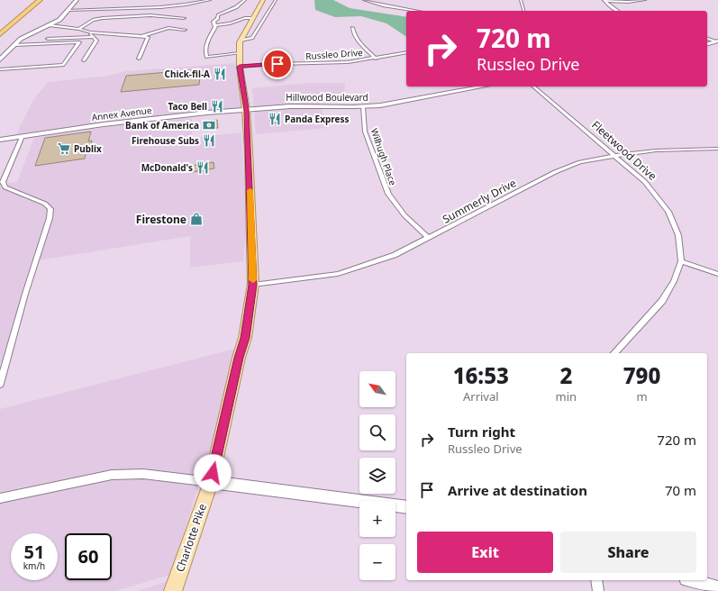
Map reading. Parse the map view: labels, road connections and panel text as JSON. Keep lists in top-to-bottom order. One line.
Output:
{"streets":{"main road":["Charlotte Pike"],"street":["Russleo Drive","Hillwood Boulevard","Annex Avenue","Fleetwood Drive","Wilhugh Place","Summerly Drive"]},"crossings":[["Russleo Drive","Charlotte Pike"],["Hillwood Boulevard","Annex Avenue"],["Hillwood Boulevard","Wilhugh Place"],["Hillwood Boulevard","Charlotte Pike"],["Annex Avenue","Charlotte Pike"],["Fleetwood Drive","Summerly Drive"],["Wilhugh Place","Summerly Drive"],["Summerly Drive","Charlotte Pike"]],"places":{"restaurant":["Chick-fil-A","Taco Bell","Panda Express","Firehouse Subs","McDonald's"],"bank":["Bank of America"],"supermarket":["Publix"],"shop":["Firestone"]},"north":"top left","page":{"turn":["720 m","Russleo Drive"],"eta":["16:53","Arrival","2","min","790","m"],"map_buttons":["+","−"],"list":[{"name":"Turn right","note":"Russleo Drive","value":"720 m"},{"name":"Arrive at destination","value":"70 m"}],"buttons":["Exit","Share"],"speed":"51 km/h","limit":"60"}}
